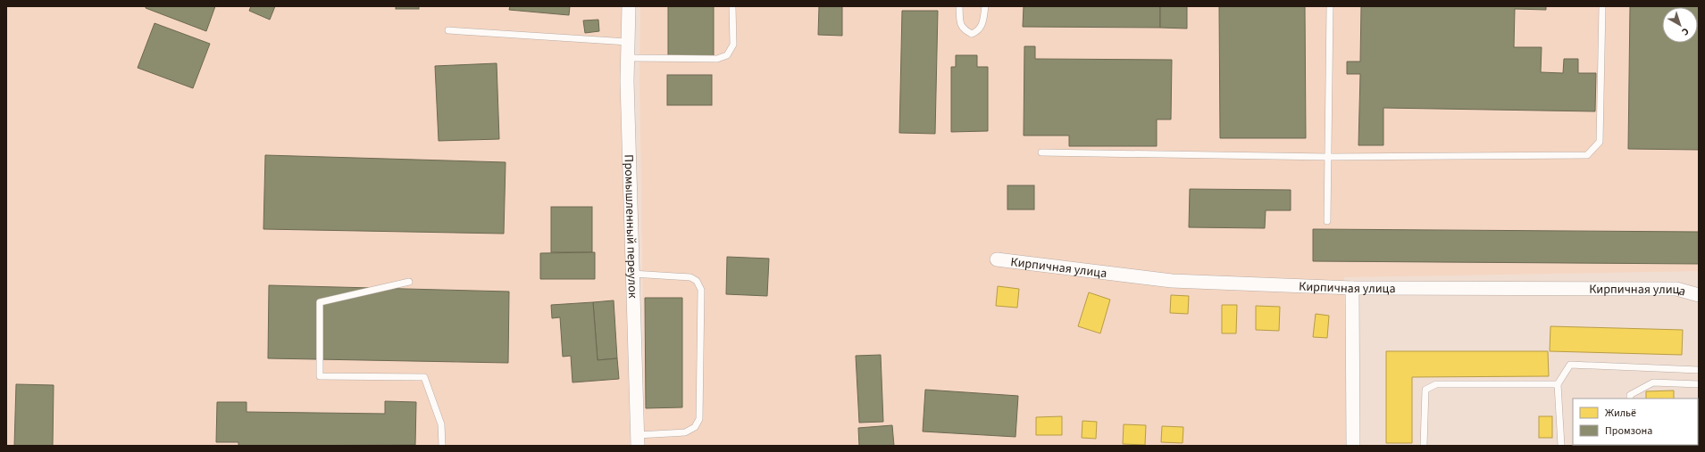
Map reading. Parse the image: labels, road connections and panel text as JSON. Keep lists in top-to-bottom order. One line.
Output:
{"streets":{"street":["Промышленный переулок","Кирпичная улица"]},"legend":["Жильё","Промзона"],"north":"bottom right"}
